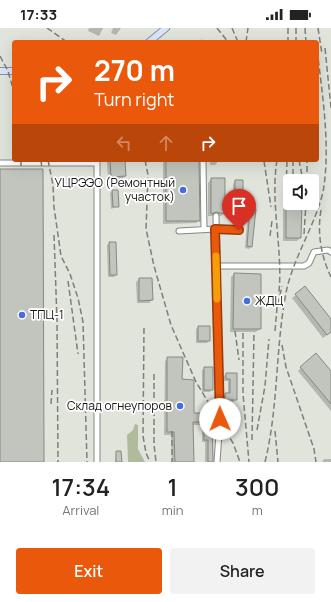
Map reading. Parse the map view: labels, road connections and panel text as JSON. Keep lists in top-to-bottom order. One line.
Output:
{"places":["УЦРЭЭО (Ремонтный участок)","ЖДЦ","ТПЦ-1","Склад огнеупоров"],"page":{"status":"17:33","turn":["270 m","Turn right"],"eta":["17:34","Arrival","1","min","300","m"],"buttons":["Exit","Share"]}}
